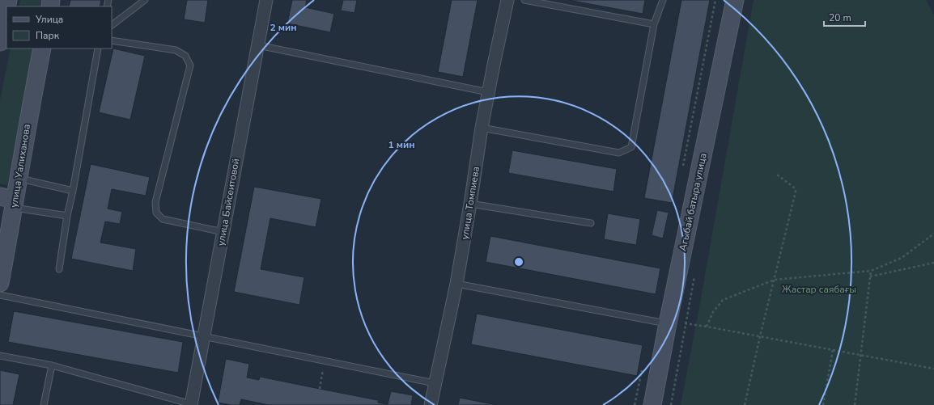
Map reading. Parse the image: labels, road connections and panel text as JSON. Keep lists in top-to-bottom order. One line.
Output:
{"streets":{"main road":["улица Уалиханова","Агыбай батыра улица"],"street":["улица Байсеитовой","улица Томпиева"]},"parks":["Жастар саябағы"],"legend":["Улица","Парк"],"scale_bar":"20 m","rings":["2 мин","1 мин"]}
